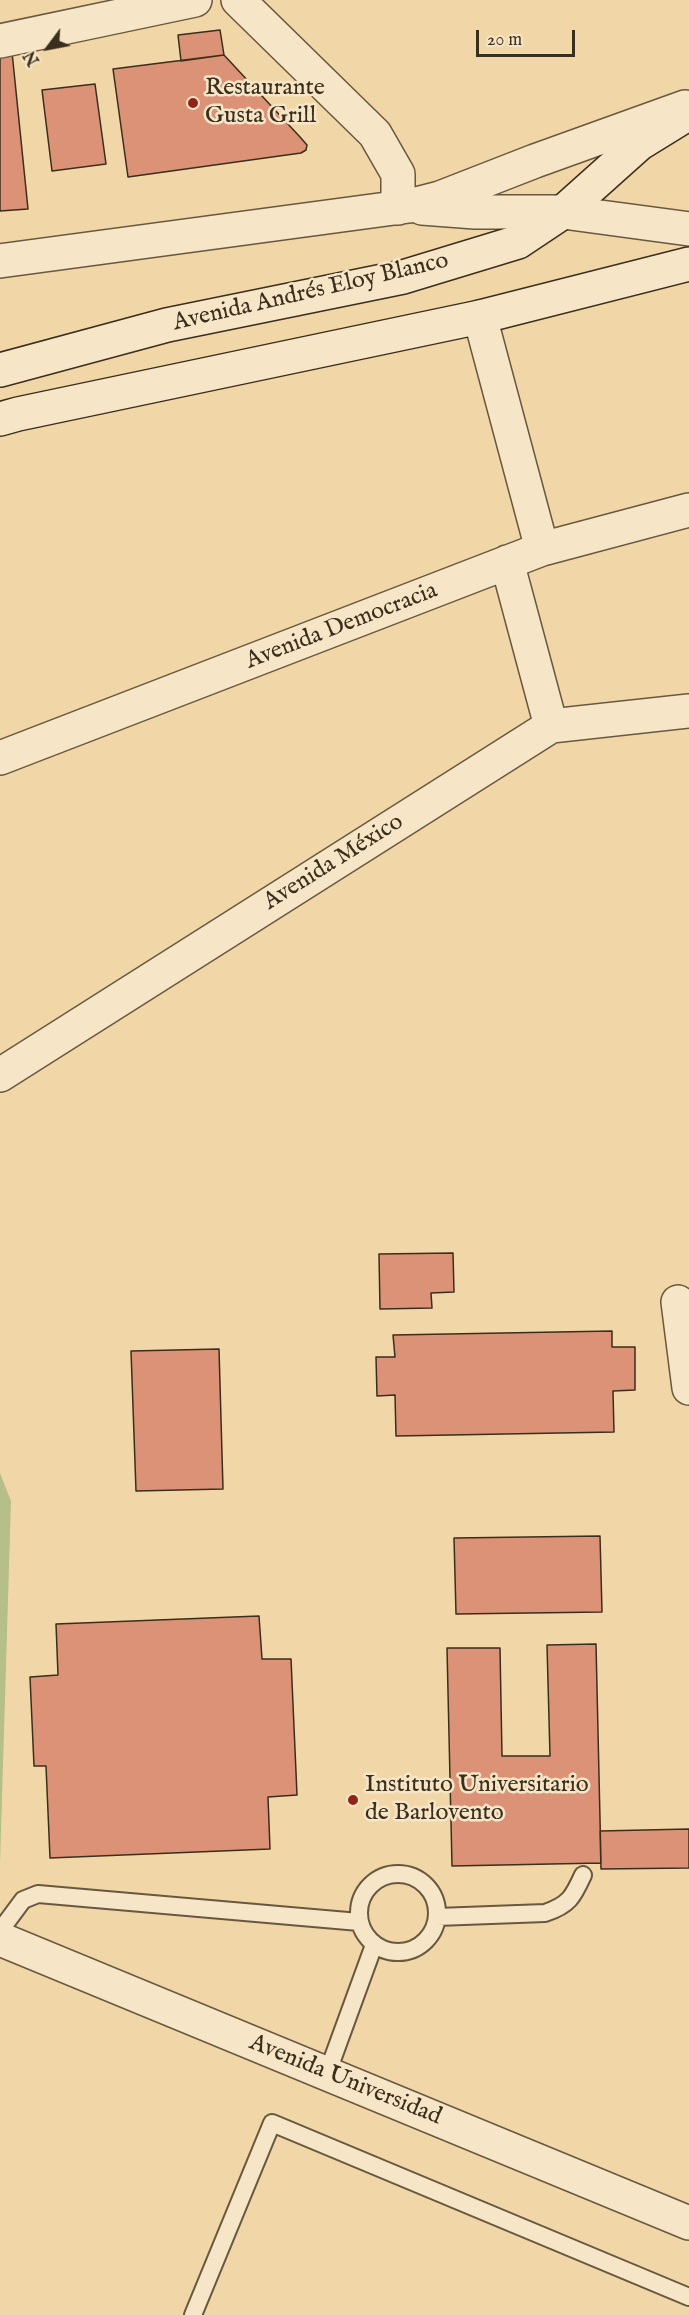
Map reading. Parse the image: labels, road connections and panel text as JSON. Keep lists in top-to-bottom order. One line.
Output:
{"streets":{"street":["Avenida Andrés Eloy Blanco","Avenida Democracia","Avenida México","Avenida Universidad"]},"places":["Restaurante Gusta Grill","Instituto Universitario de Barlovento"],"scale_bar":"20 m","north":"bottom left"}
